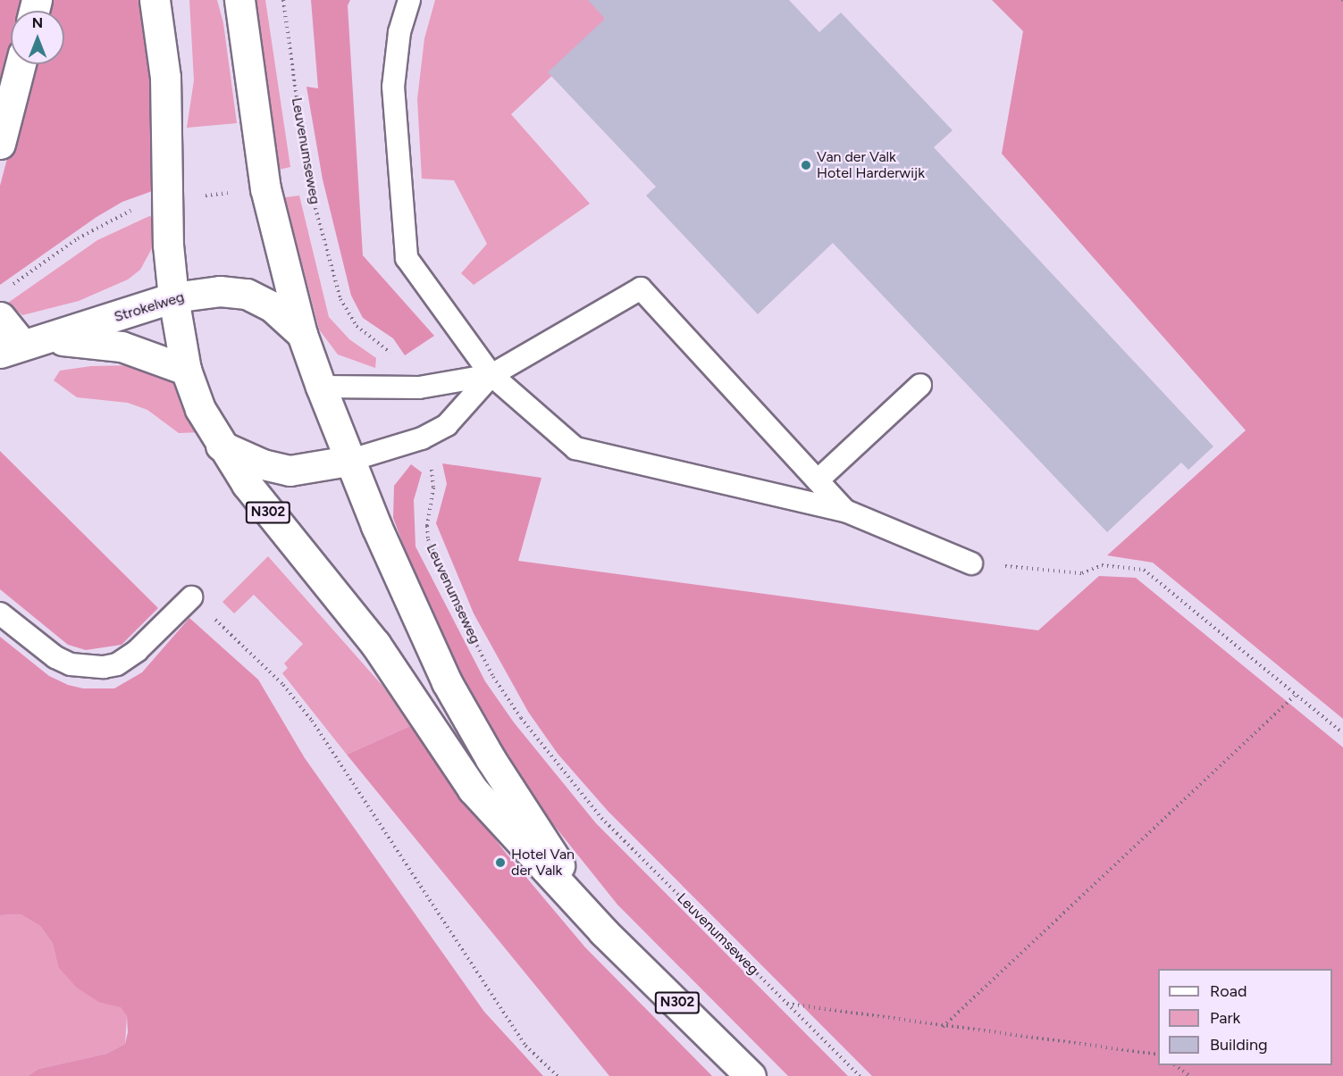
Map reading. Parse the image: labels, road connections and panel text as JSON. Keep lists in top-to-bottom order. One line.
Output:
{"streets":{"main road":["Strokelweg","N302"],"path":["Leuvenumseweg"]},"crossings":[["Strokelweg","N302"]],"places":["Van der Valk Hotel Harderwijk","Hotel Van der Valk"],"legend":["Road","Park","Building"],"north":"top"}
